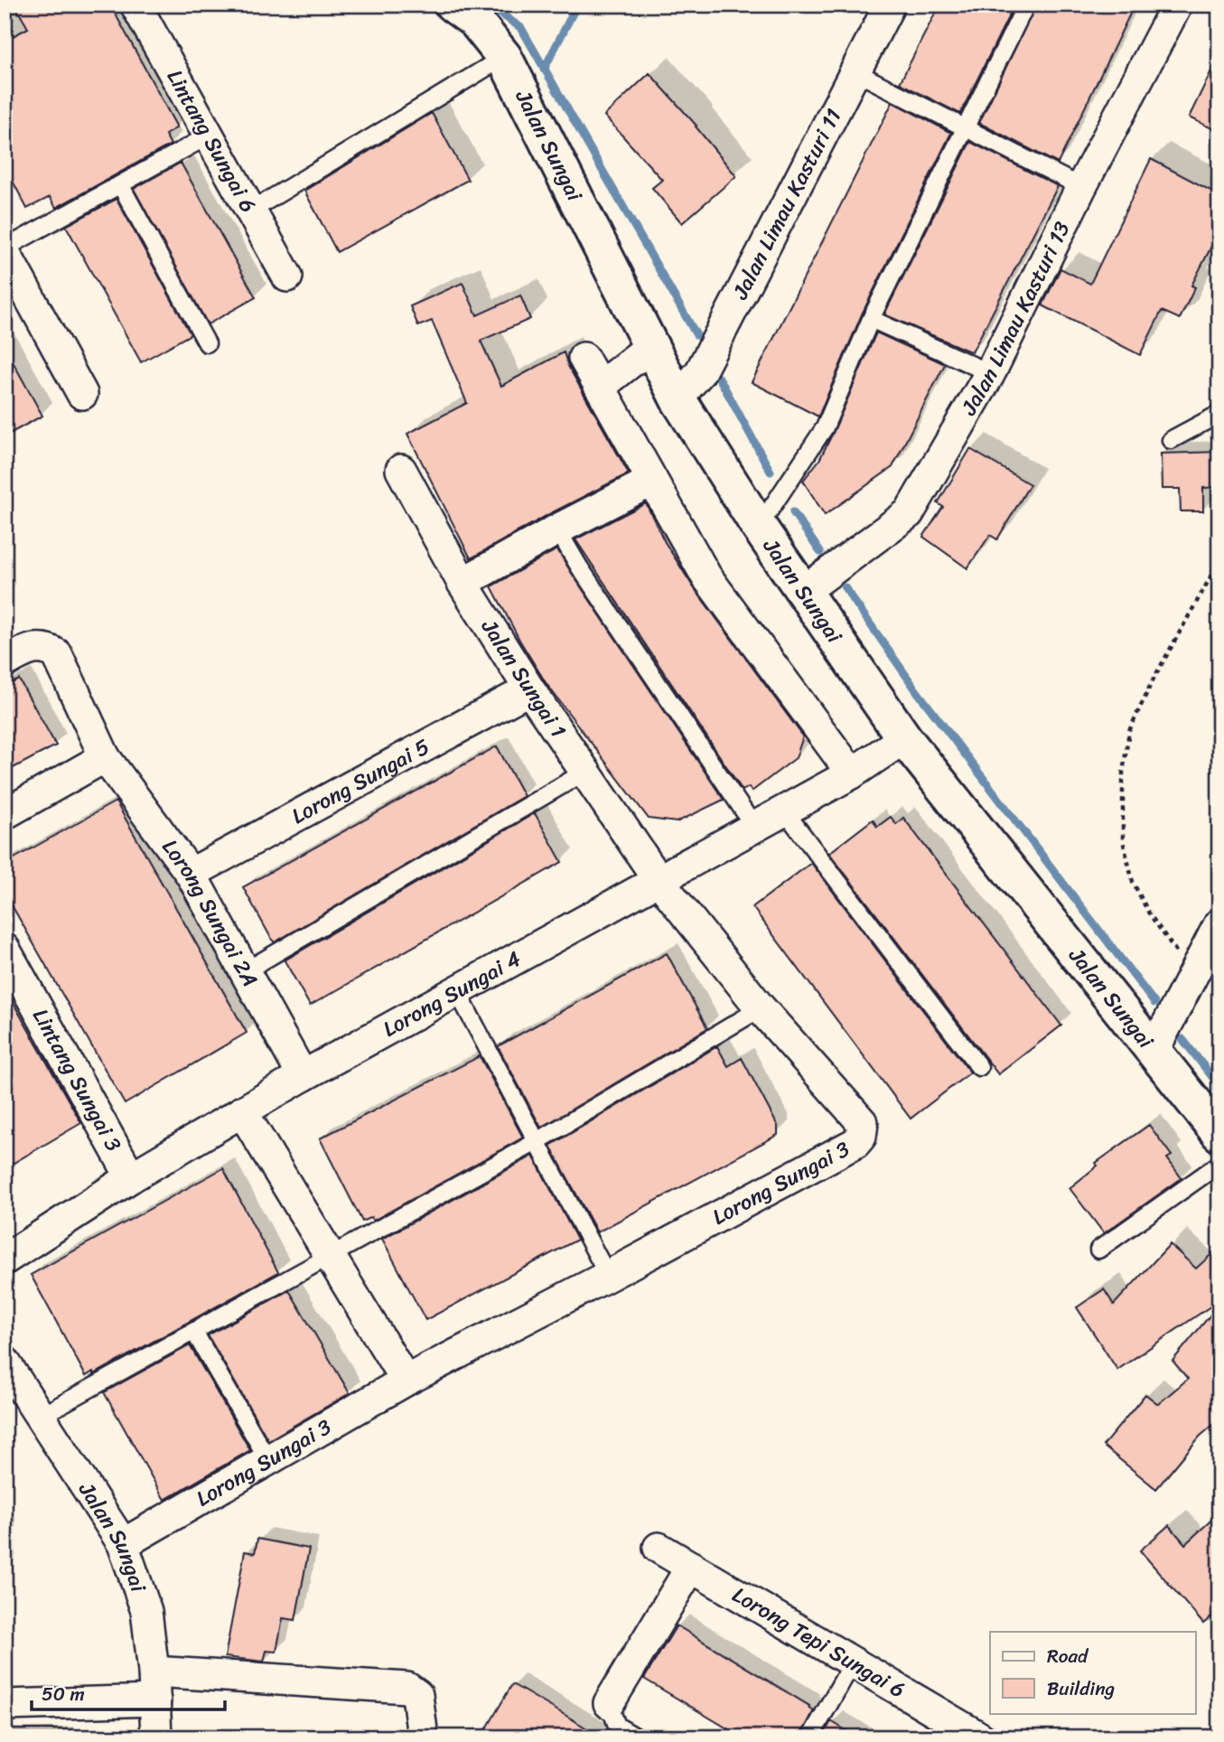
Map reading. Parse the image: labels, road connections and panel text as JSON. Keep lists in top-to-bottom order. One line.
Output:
{"streets":{"street":["Lintang Sungai 6","Jalan Sungai","Jalan Limau Kasturi 11","Jalan Limau Kasturi 13","Jalan Sungai 1","Lorong Sungai 5","Lorong Sungai 2A","Lorong Sungai 4","Lintang Sungai 3","Lorong Sungai 3","Lorong Tepi Sungai 6"]},"crossings":[["Jalan Sungai","Jalan Limau Kasturi 11"],["Jalan Sungai","Jalan Limau Kasturi 13"],["Jalan Sungai","Lorong Sungai 4"],["Jalan Sungai","Lorong Sungai 3"],["Jalan Sungai 1","Lorong Sungai 5"],["Jalan Sungai 1","Lorong Sungai 4"],["Jalan Sungai 1","Lorong Sungai 3"],["Lorong Sungai 5","Lorong Sungai 2A"],["Lorong Sungai 2A","Lorong Sungai 4"],["Lorong Sungai 4","Lintang Sungai 3"],["Lorong Sungai 4","Lorong Sungai 3"]],"legend":["Road","Building"],"scale_bar":"50 m"}
